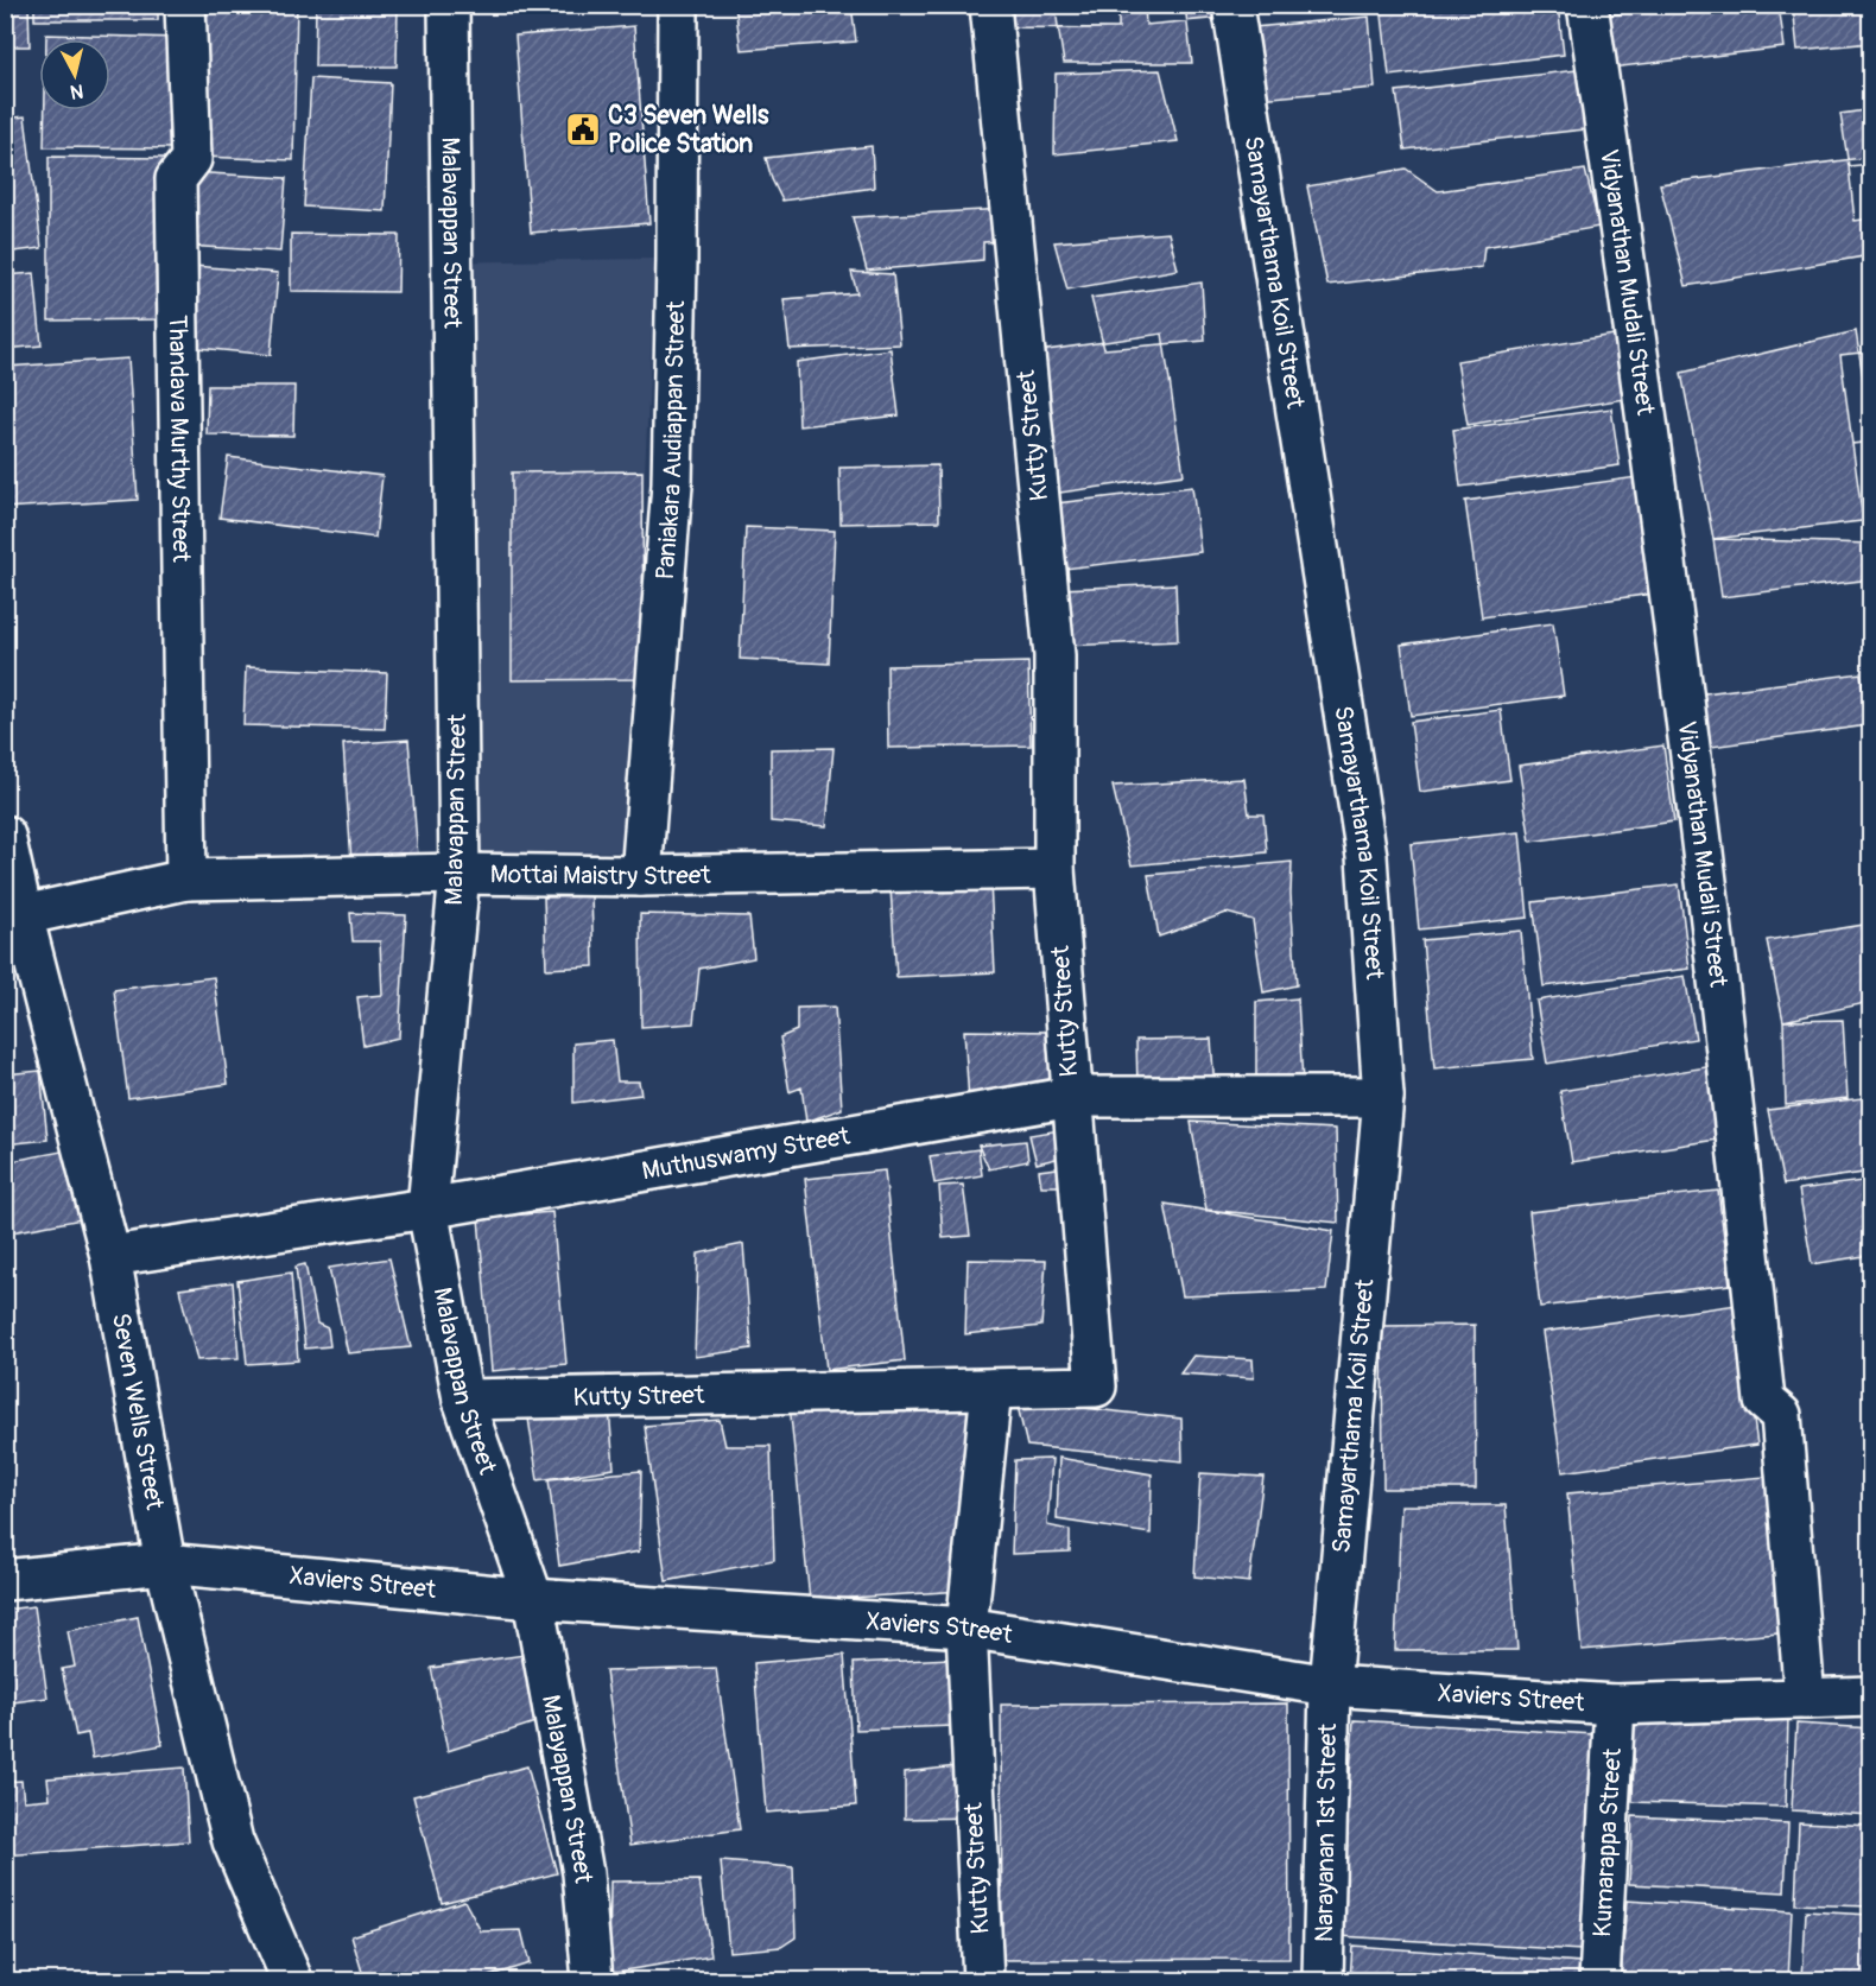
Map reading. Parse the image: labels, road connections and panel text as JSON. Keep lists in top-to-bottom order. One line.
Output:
{"streets":{"street":["Malavappan Street","Samayarthama Koil Street","Vidyanathan Mudali Street","Kutty Street","Thandava Murthy Street","Paniakara Audiappan Street","Mottai Maistry Street","Muthuswamy Street","Seven Wells Street","Xaviers Street","Malayappan Street","Narayanan 1st Street","Kumarappa Street"]},"crossings":[["Malavappan Street","Kutty Street"],["Malavappan Street","Mottai Maistry Street"],["Malavappan Street","Muthuswamy Street"],["Malavappan Street","Xaviers Street"],["Malavappan Street","Malayappan Street"],["Samayarthama Koil Street","Muthuswamy Street"],["Samayarthama Koil Street","Xaviers Street"],["Samayarthama Koil Street","Narayanan 1st Street"],["Vidyanathan Mudali Street","Xaviers Street"],["Kutty Street","Mottai Maistry Street"],["Kutty Street","Muthuswamy Street"],["Kutty Street","Xaviers Street"],["Thandava Murthy Street","Mottai Maistry Street"],["Paniakara Audiappan Street","Mottai Maistry Street"],["Mottai Maistry Street","Seven Wells Street"],["Muthuswamy Street","Seven Wells Street"],["Seven Wells Street","Xaviers Street"],["Xaviers Street","Malayappan Street"],["Xaviers Street","Narayanan 1st Street"],["Xaviers Street","Kumarappa Street"]],"places":{"public building":["C3 Seven Wells Police Station"]},"north":"bottom"}
